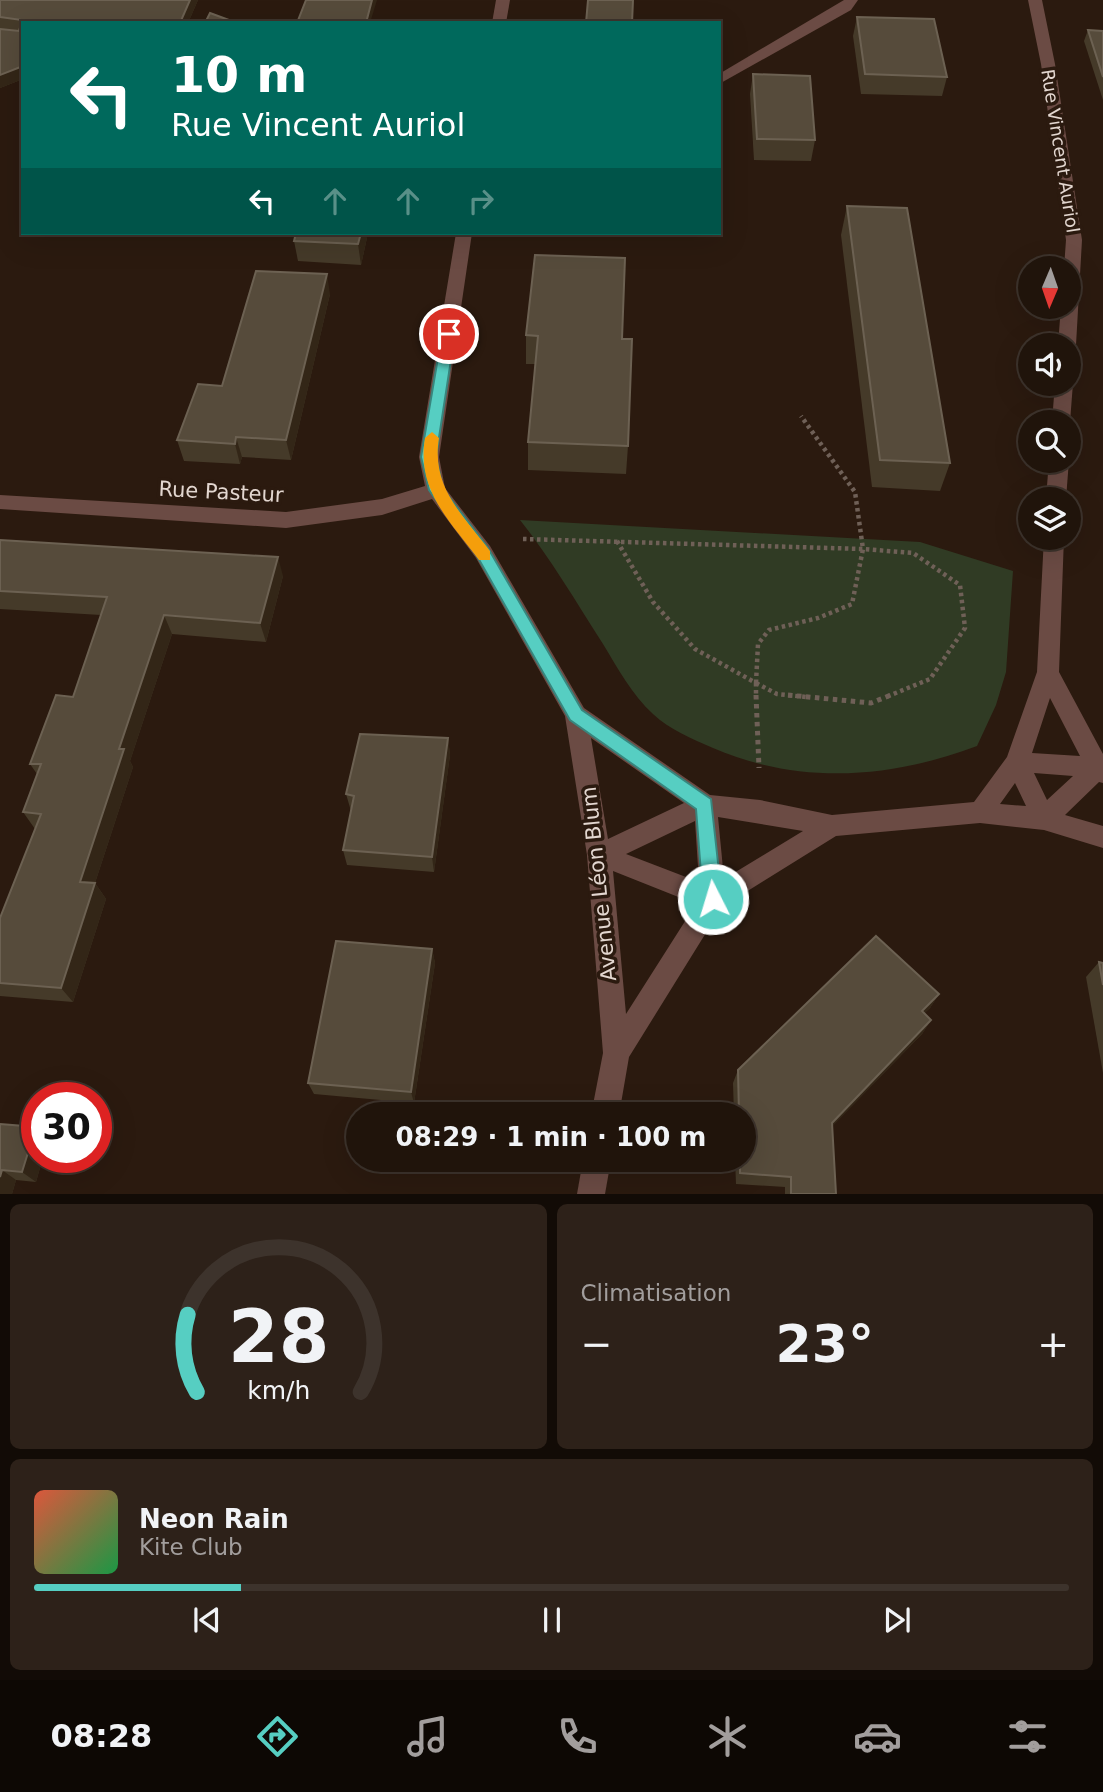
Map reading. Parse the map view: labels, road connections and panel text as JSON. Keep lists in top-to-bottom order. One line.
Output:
{"streets":{"street":["Rue Vincent Auriol","Rue Pasteur","Avenue Léon Blum"]},"north":"bottom","page":{"turn":["10 m","Rue Vincent Auriol"],"limit":"30","trip":"08:29 · 1 min · 100 m","tile":"Climatisation","heat":["−","23°","+"],"song":["Neon Rain","Kite Club"],"tabs":"08:28","gauge":["28","km/h"]}}
